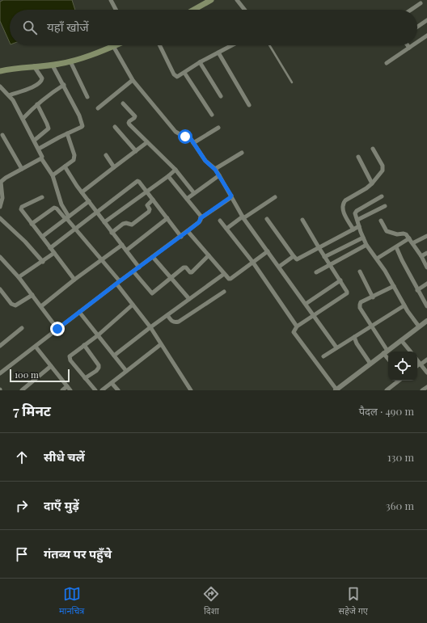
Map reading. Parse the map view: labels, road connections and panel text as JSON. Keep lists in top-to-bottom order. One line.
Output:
{"scale_bar":"100 m","page":{"search":"यहाँ खोजें","scale":"100 m","heading":["7 मिनट","पैदल · 490 m"],"list":[["सीधे चलें","130 m"],["दाएँ मुड़ें","360 m"],"गंतव्य पर पहुँचे"],"nav":["मानचित्र","दिशा","सहेजे गए"]}}
